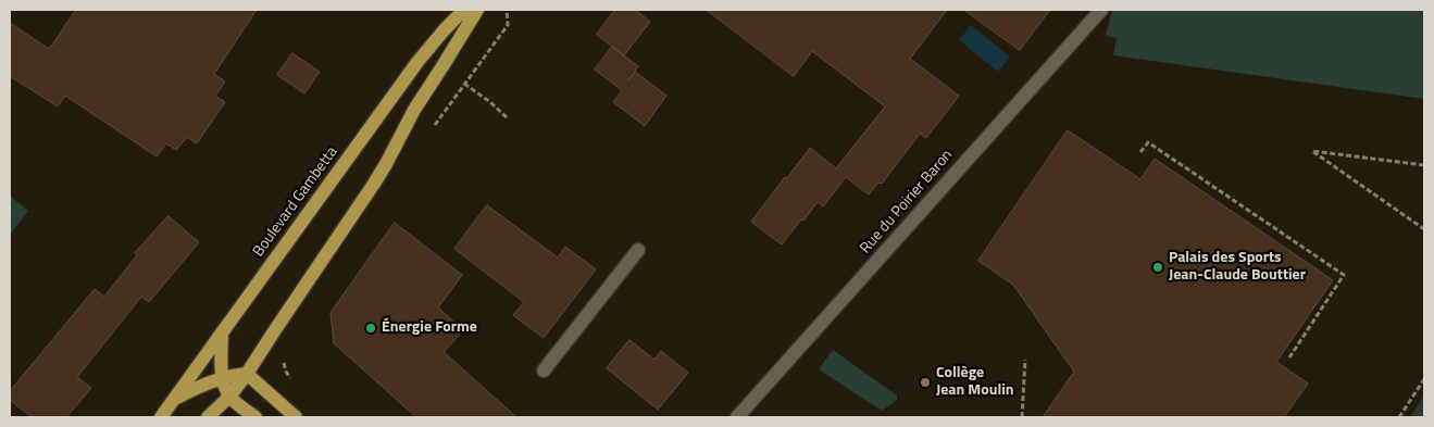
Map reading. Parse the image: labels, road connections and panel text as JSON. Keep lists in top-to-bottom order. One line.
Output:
{"streets":{"main road":["Boulevard Gambetta"],"street":["Rue du Poirier Baron"]},"places":["Palais des Sports Jean-Claude Bouttier","Énergie Forme","Collège Jean Moulin"]}
